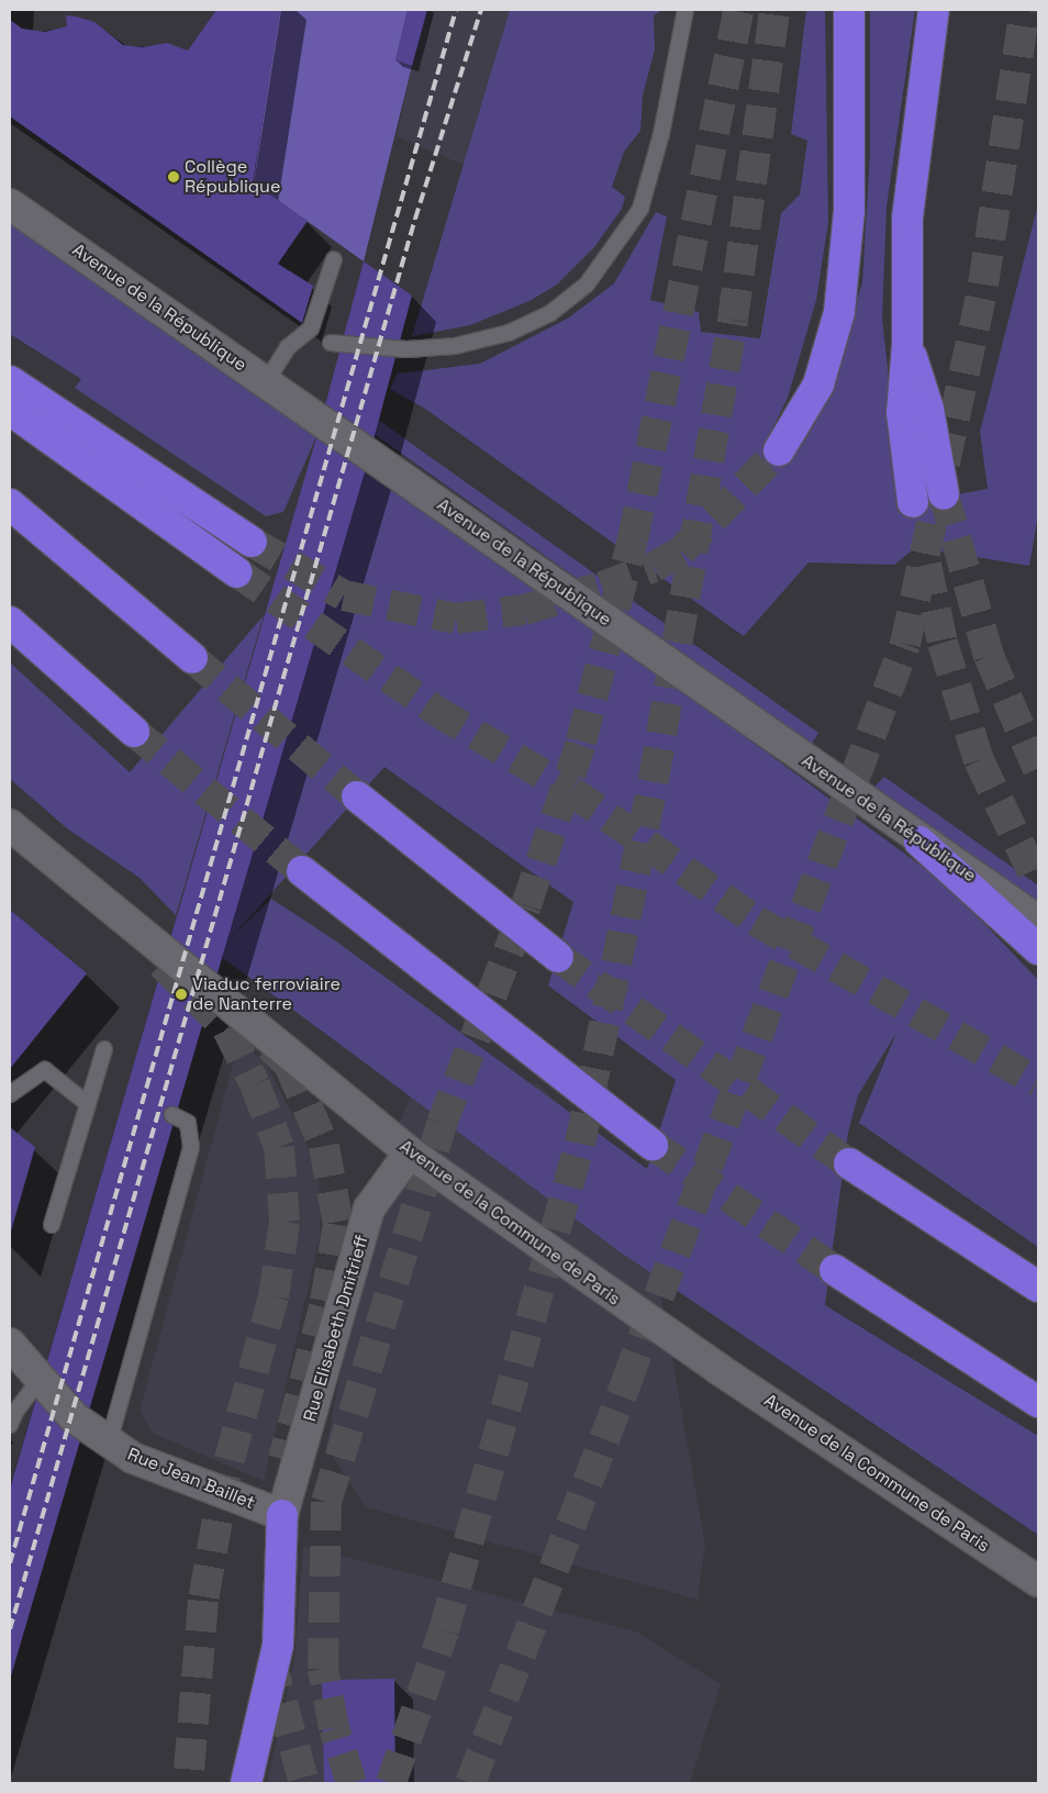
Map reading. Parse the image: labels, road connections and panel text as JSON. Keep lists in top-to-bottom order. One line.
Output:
{"streets":{"main road":["Avenue de la République","Avenue de la Commune de Paris","Rue Elisabeth Dmitrieff","Rue Jean Baillet"]},"crossings":[["Avenue de la Commune de Paris","Rue Elisabeth Dmitrieff"],["Rue Elisabeth Dmitrieff","Rue Jean Baillet"]],"places":["Collège République","Viaduc ferroviaire de Nanterre"]}
